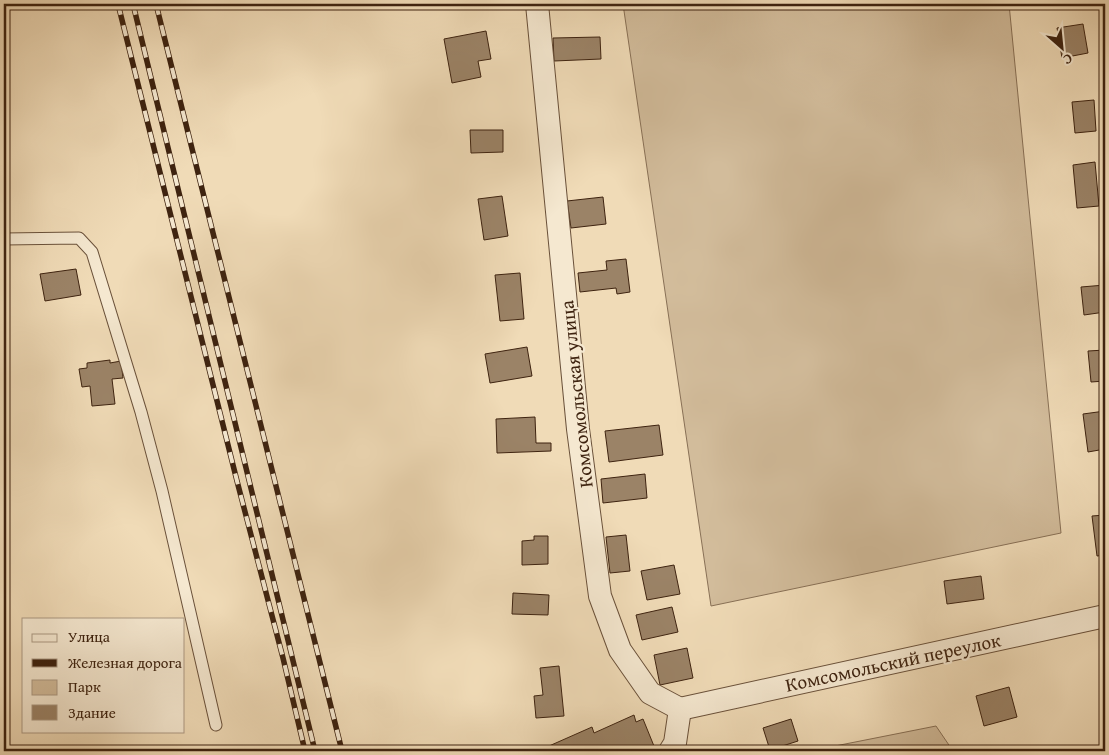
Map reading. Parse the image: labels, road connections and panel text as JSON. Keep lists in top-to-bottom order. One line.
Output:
{"streets":{"street":["Комсомольская улица","Комсомольский переулок"]},"crossings":[["Комсомольская улица","Комсомольский переулок"]],"legend":["Улица","Железная дорога","Парк","Здание"],"north":"bottom right"}
